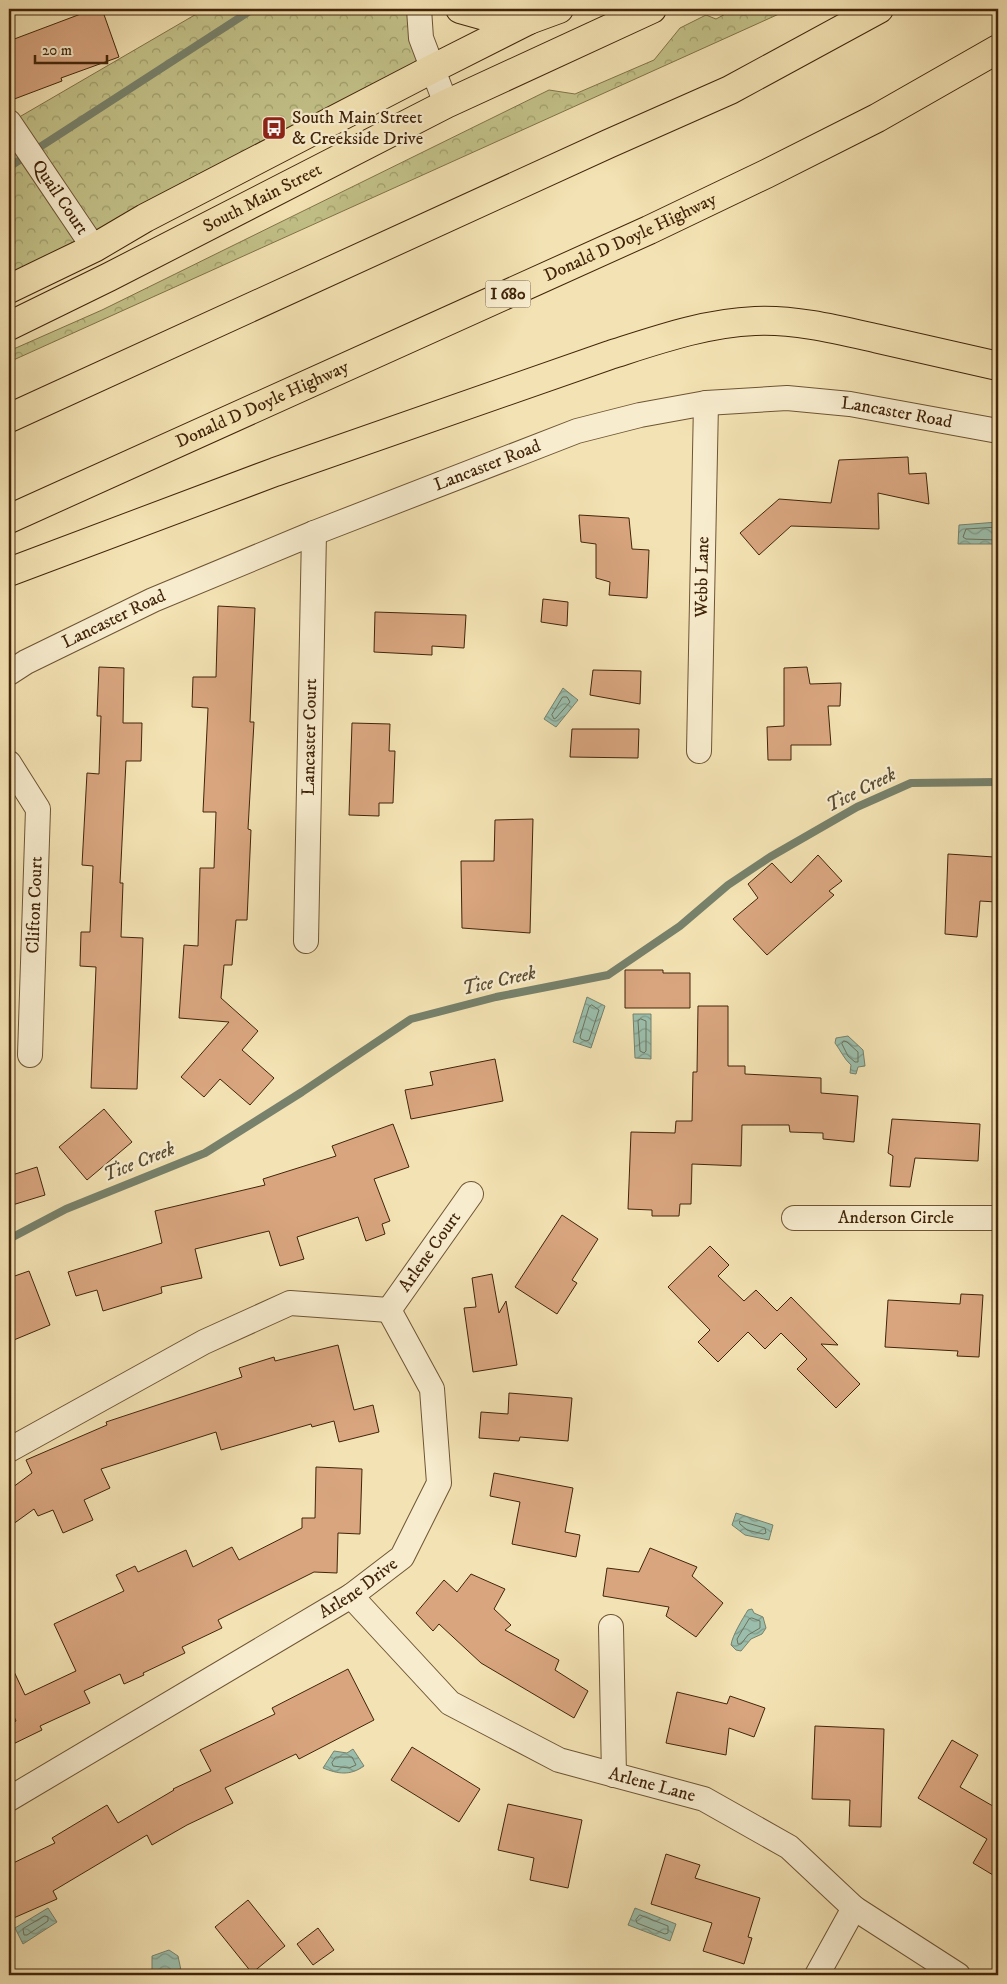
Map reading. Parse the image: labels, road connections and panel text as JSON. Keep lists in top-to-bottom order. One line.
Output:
{"streets":{"main road":["South Main Street","Donald D Doyle Highway","I 680"],"street":["Quail Court","Lancaster Road","Webb Lane","Lancaster Court","Clifton Court","Anderson Circle","Arlene Court","Arlene Drive","Arlene Lane"]},"crossings":[["Quail Court","South Main Street"],["Lancaster Road","Webb Lane"],["Lancaster Road","Lancaster Court"],["Arlene Court","Arlene Drive"],["Arlene Drive","Arlene Lane"]],"water":["Tice Creek"],"places":{"bus stop":["South Main Street & Creekside Drive"]},"scale_bar":"20 m"}
